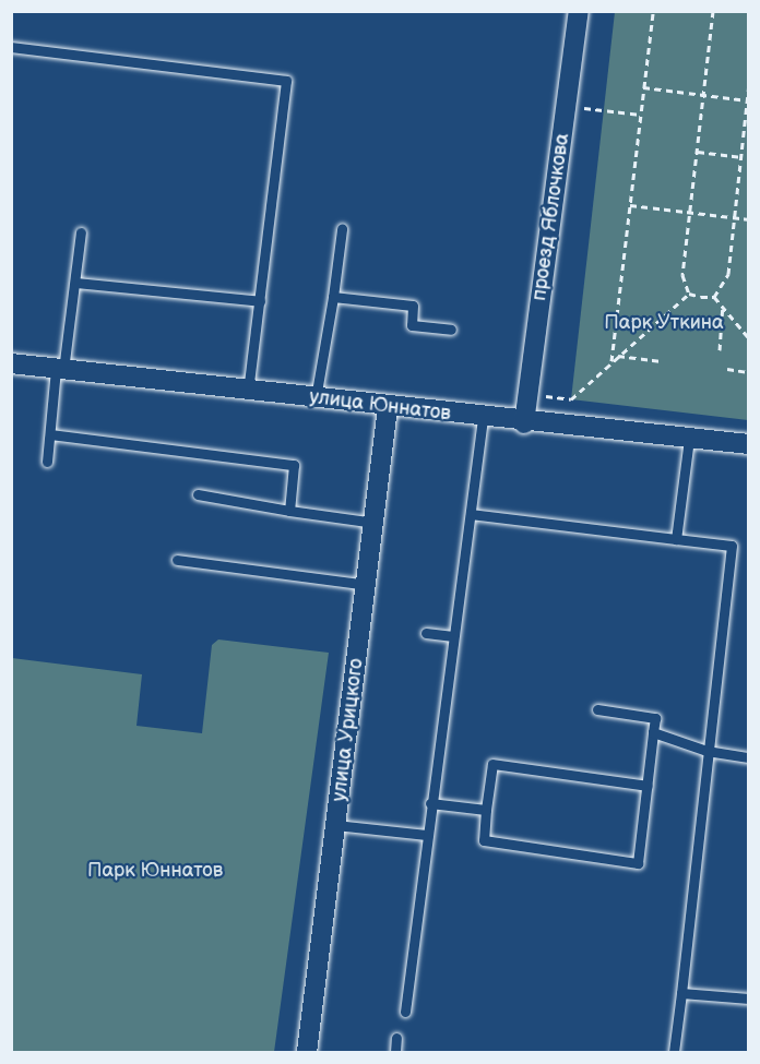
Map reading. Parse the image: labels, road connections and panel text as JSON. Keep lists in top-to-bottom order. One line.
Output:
{"streets":{"street":["проезд Яблочкова","улица Юннатов","улица Урицкого"]},"crossings":[["проезд Яблочкова","улица Юннатов"],["улица Юннатов","улица Урицкого"]],"parks":["Парк Уткина","Парк Юннатов"]}
